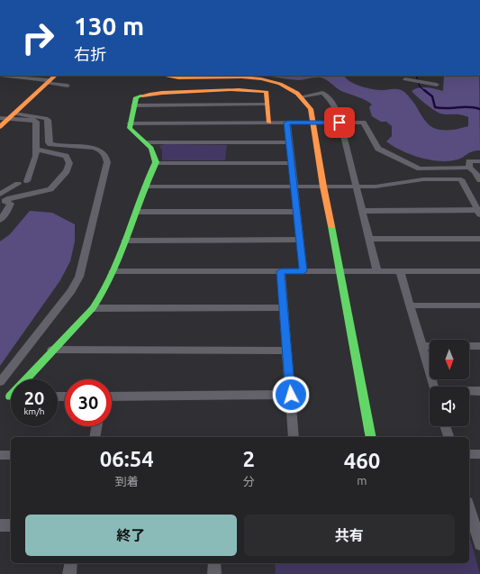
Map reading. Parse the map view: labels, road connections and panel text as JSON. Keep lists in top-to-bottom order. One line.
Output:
{"north":"bottom","page":{"turn":["130 m","右折"],"speed":"20 km/h","limit":"30","eta":["06:54","到着","2","分","460","m"],"buttons":["終了","共有"]}}
